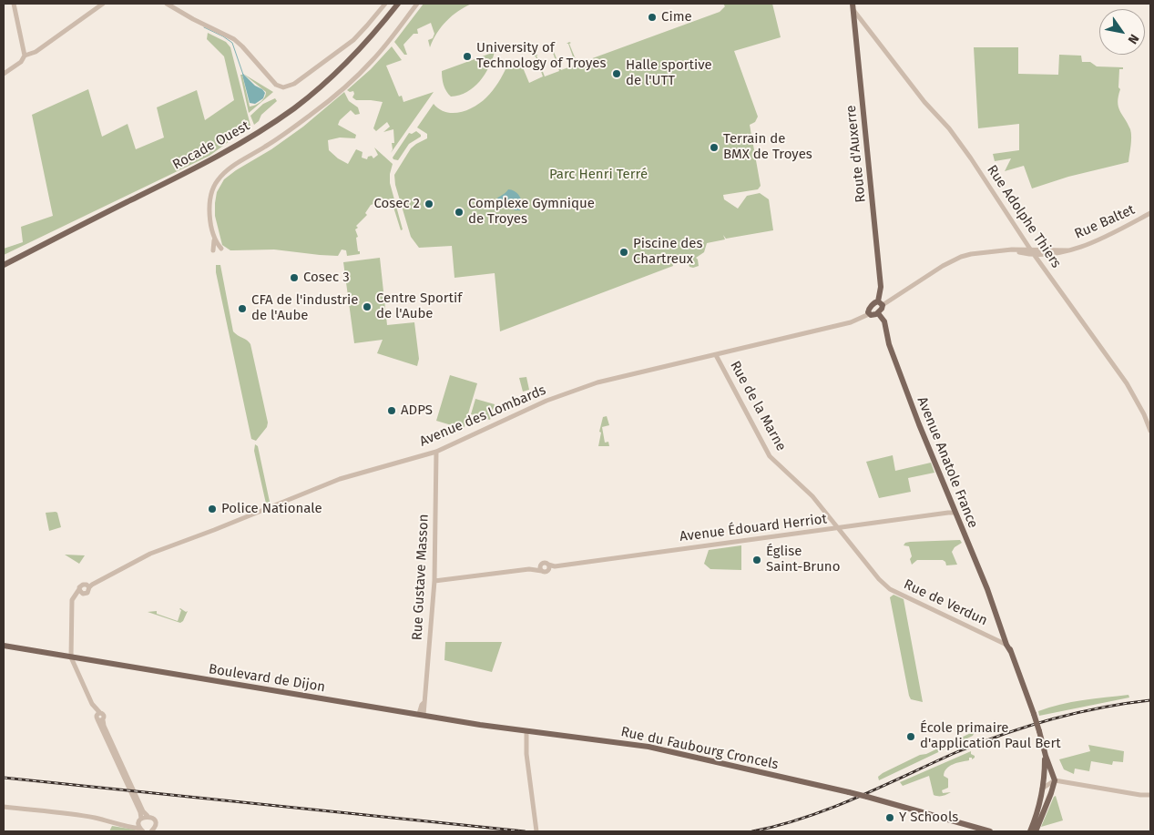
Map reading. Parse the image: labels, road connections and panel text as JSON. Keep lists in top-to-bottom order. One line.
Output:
{"streets":{"main road":["Rocade Ouest","Route d'Auxerre","Avenue Anatole France","Boulevard de Dijon","Rue du Faubourg Croncels"],"street":["Rue Adolphe Thiers","Rue Baltet","Rue de la Marne","Avenue des Lombards","Avenue Édouard Herriot","Rue Gustave Masson","Rue de Verdun"]},"crossings":[["Route d'Auxerre","Rue Adolphe Thiers"],["Route d'Auxerre","Avenue des Lombards"],["Route d'Auxerre","Avenue Anatole France"],["Rue Adolphe Thiers","Rue Baltet"],["Rue de la Marne","Avenue des Lombards"],["Rue de la Marne","Avenue Édouard Herriot"],["Rue de la Marne","Rue de Verdun"],["Avenue des Lombards","Avenue Anatole France"],["Avenue des Lombards","Rue Gustave Masson"],["Avenue Anatole France","Avenue Édouard Herriot"],["Avenue Anatole France","Rue de Verdun"],["Rue Gustave Masson","Boulevard de Dijon"],["Boulevard de Dijon","Rue du Faubourg Croncels"]],"parks":["Parc Henri Terré"],"places":["Cime","University of Technology of Troyes","Halle sportive de l'UTT","Terrain de BMX de Troyes","Cosec 2","Complexe Gymnique de Troyes","Piscine des Chartreux","Cosec 3","Centre Sportif de l'Aube","CFA de l'industrie de l'Aube","ADPS","Police Nationale","Église Saint-Bruno","École primaire d'application Paul Bert","Y Schools"],"north":"bottom right"}
